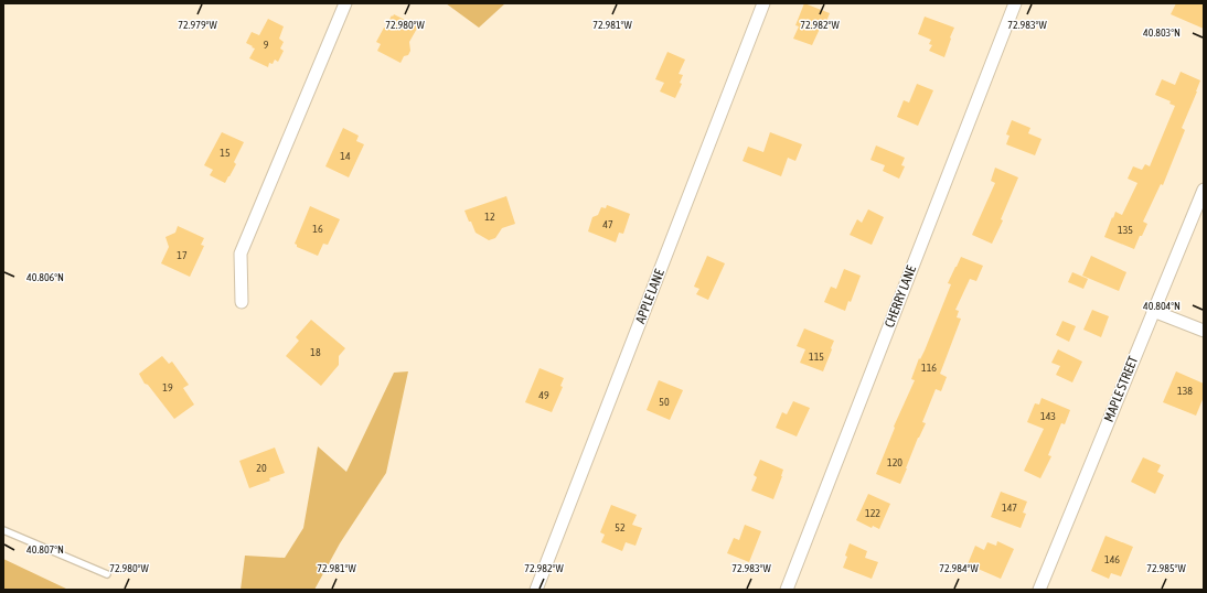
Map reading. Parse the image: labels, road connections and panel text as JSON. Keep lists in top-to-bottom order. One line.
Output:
{"streets":{"street":["APPLE LANE","CHERRY LANE","MAPLE STREET"]},"house_numbers":["9","15","14","12","47","16","135","17","18","115","116","19","138","49","50","143","120","20","147","122","52","146"],"coordinates":["72.979°W","72.980°W","72.981°W","72.982°W","72.983°W","40.803°N","40.806°N","40.804°N","40.807°N","72.984°W","72.985°W"]}
